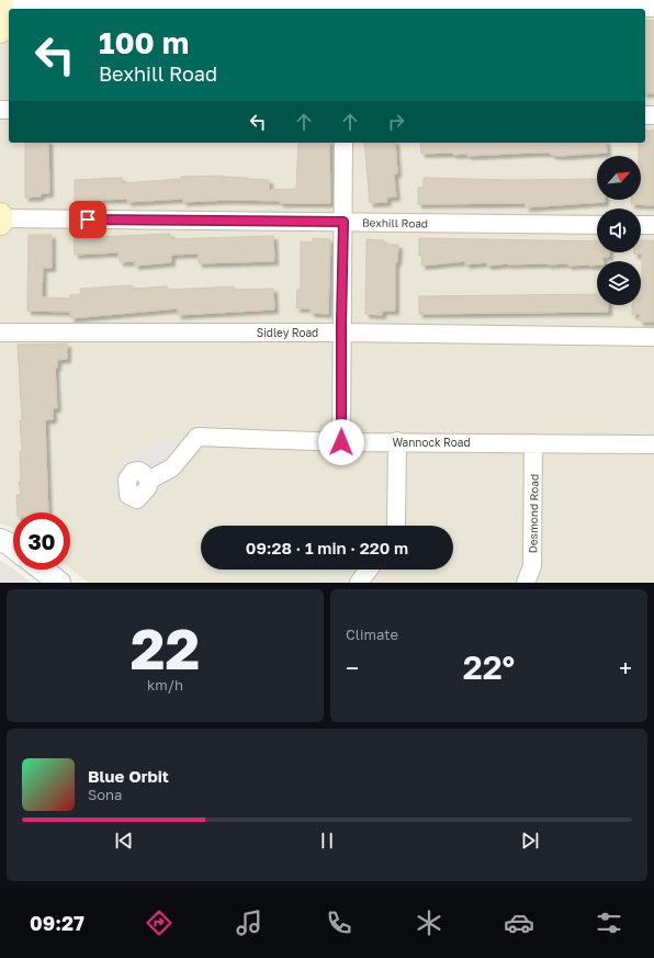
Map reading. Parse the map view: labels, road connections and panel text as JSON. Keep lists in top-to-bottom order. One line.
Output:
{"streets":{"street":["Bexhill Road","Sidley Road","Wannock Road","Desmond Road"]},"crossings":[["Wannock Road","Desmond Road"]],"north":"top right","page":{"turn":["100 m","Bexhill Road"],"limit":"30","trip":"09:28 · 1 min · 220 m","tile":[["22","km/h"],"Climate"],"heat":["−","22°","+"],"song":["Blue Orbit","Sona"],"tabs":"09:27"}}
